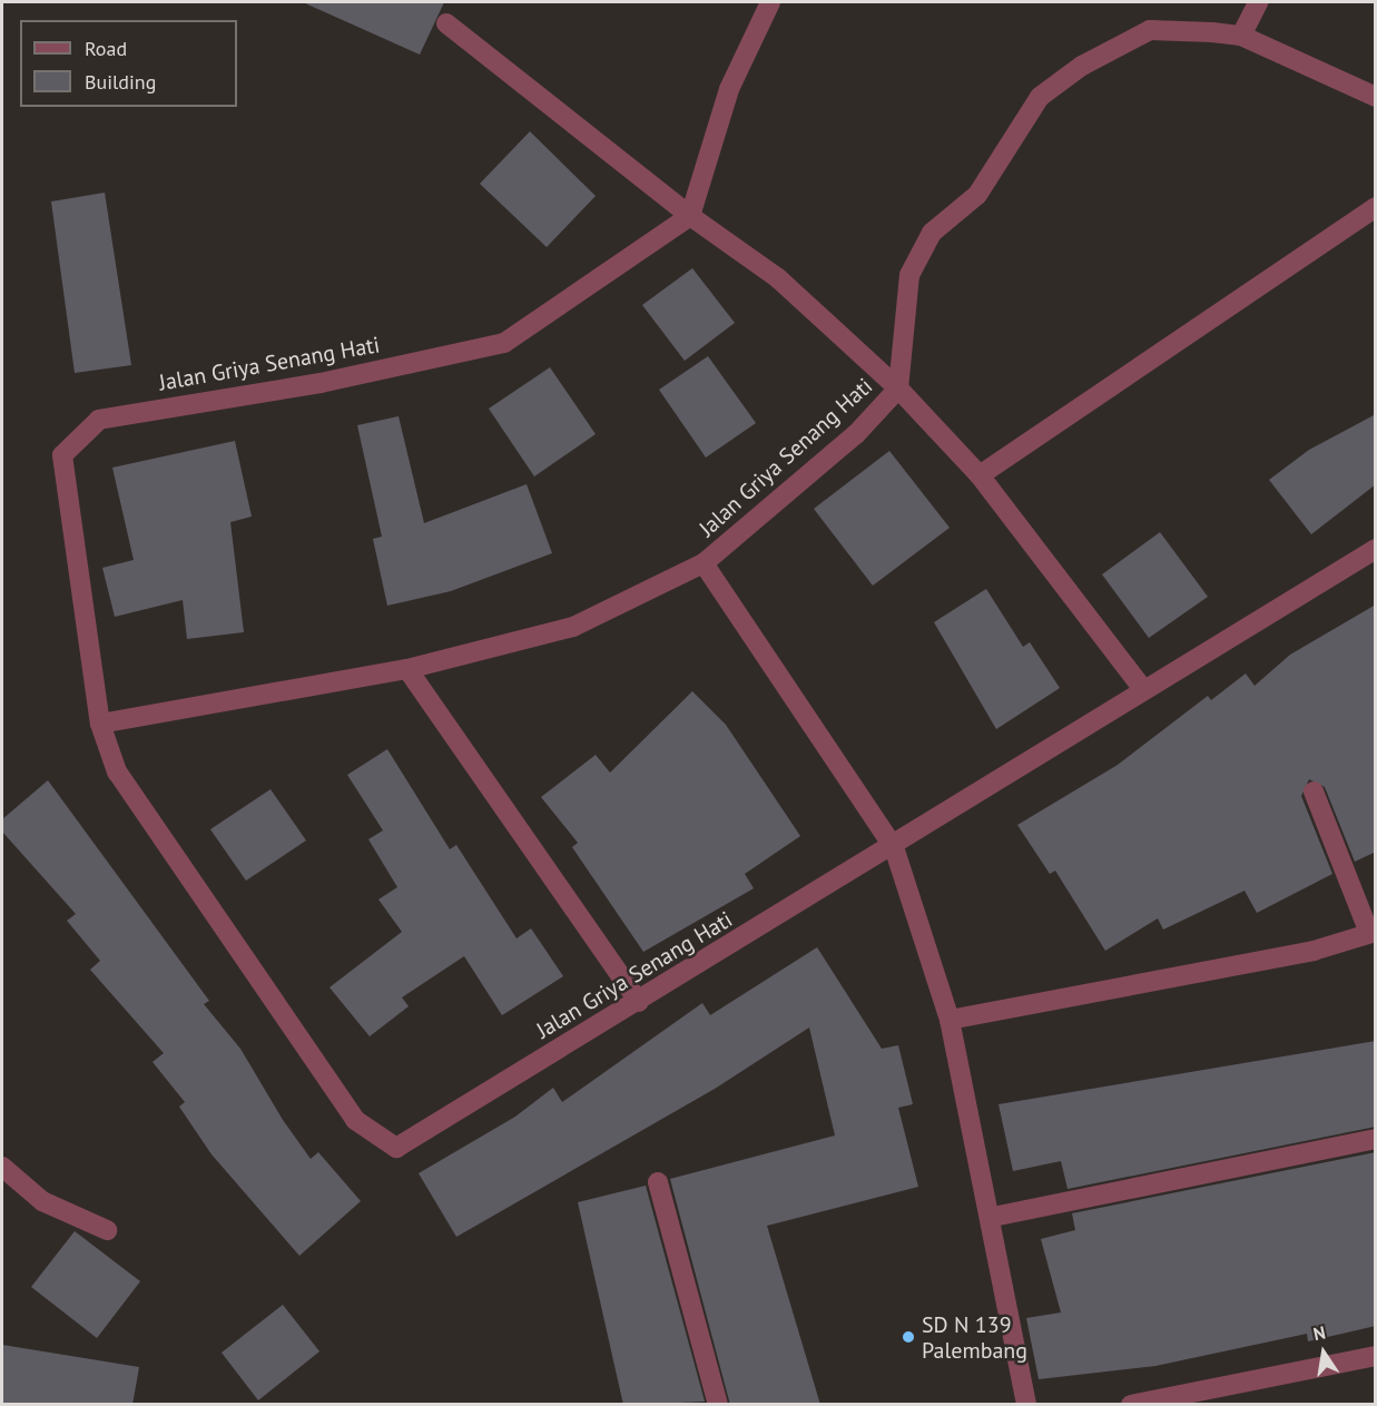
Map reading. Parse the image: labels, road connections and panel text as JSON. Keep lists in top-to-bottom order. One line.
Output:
{"streets":{"street":["Jalan Griya Senang Hati"]},"places":["SD N 139 Palembang"],"legend":["Road","Building"],"north":"top"}
